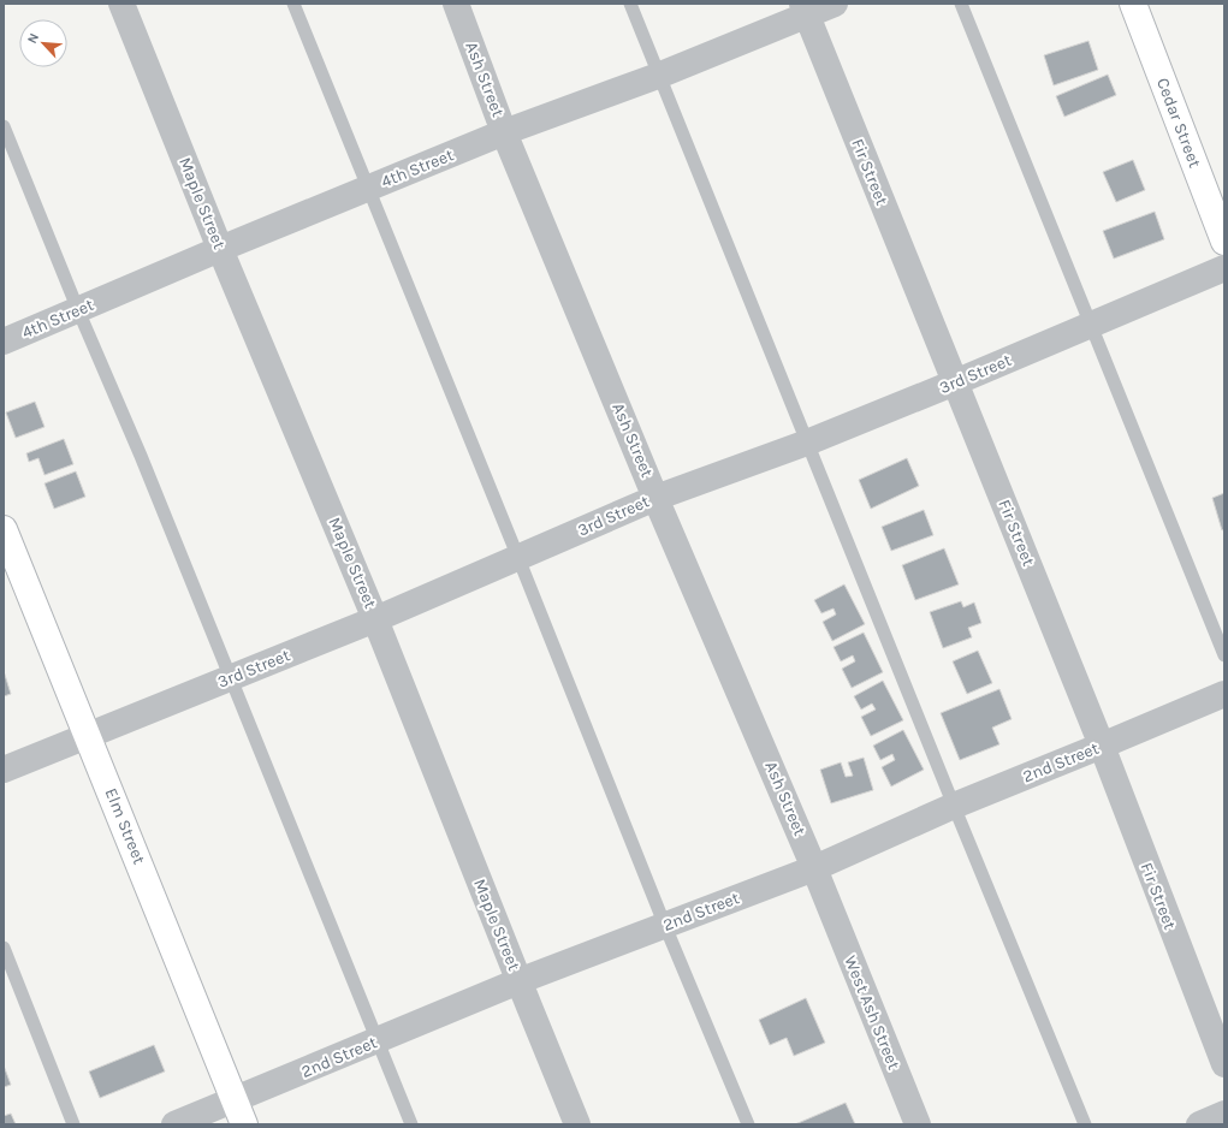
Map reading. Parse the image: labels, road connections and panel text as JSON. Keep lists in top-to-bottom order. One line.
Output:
{"streets":{"street":["Ash Street","Cedar Street","4th Street","Fir Street","Maple Street","3rd Street","2nd Street","Elm Street","West Ash Street"]},"crossings":[["Ash Street","4th Street"],["Ash Street","3rd Street"],["Ash Street","2nd Street"],["Ash Street","West Ash Street"],["4th Street","Fir Street"],["4th Street","Maple Street"],["Fir Street","3rd Street"],["Fir Street","2nd Street"],["Maple Street","3rd Street"],["Maple Street","2nd Street"],["3rd Street","Elm Street"],["2nd Street","Elm Street"]],"north":"top left"}
